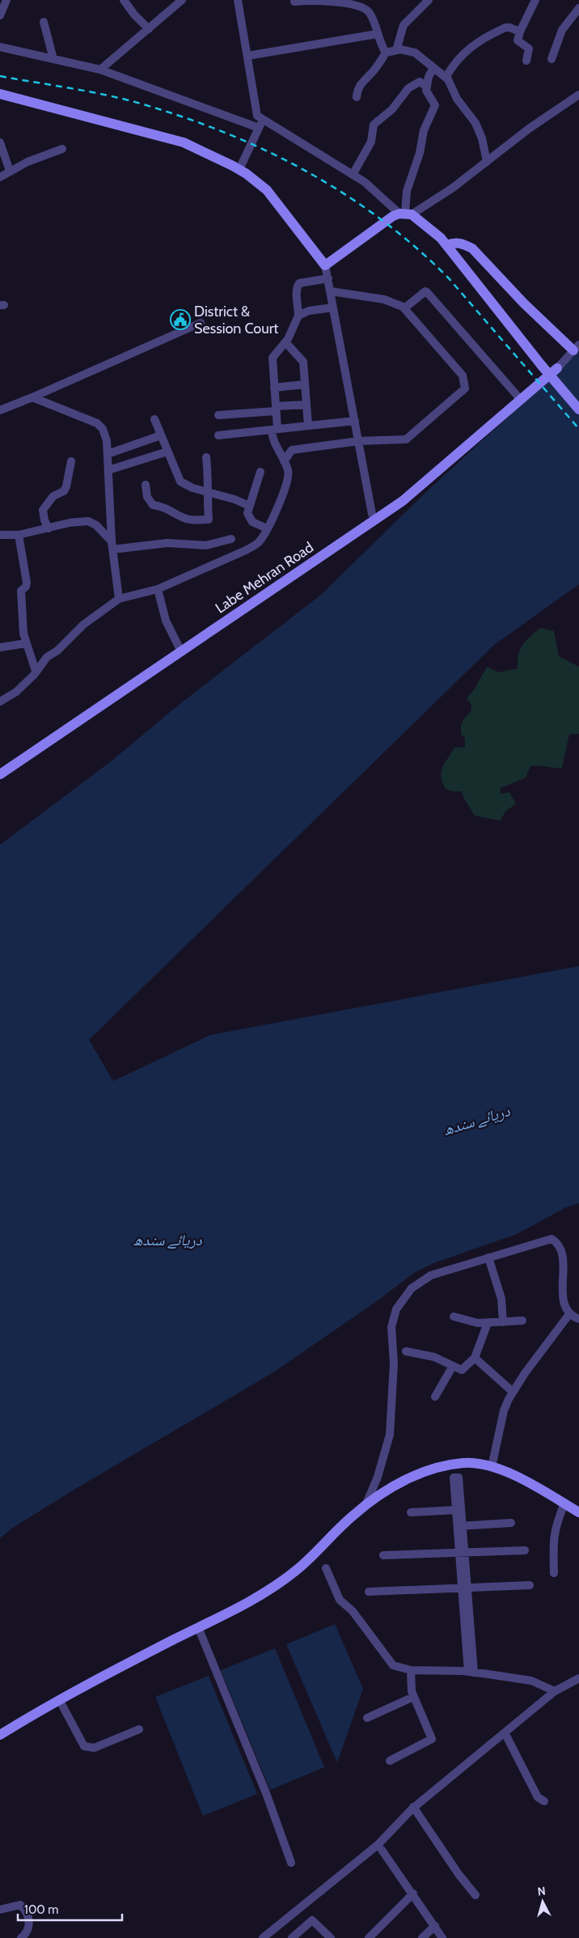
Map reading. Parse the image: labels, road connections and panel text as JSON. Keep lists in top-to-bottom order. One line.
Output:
{"streets":{"main road":["Labe Mehran Road"]},"water":["دریائے سندھ"],"places":{"public building":["District & Session Court"]},"scale_bar":"100 m","north":"top"}
